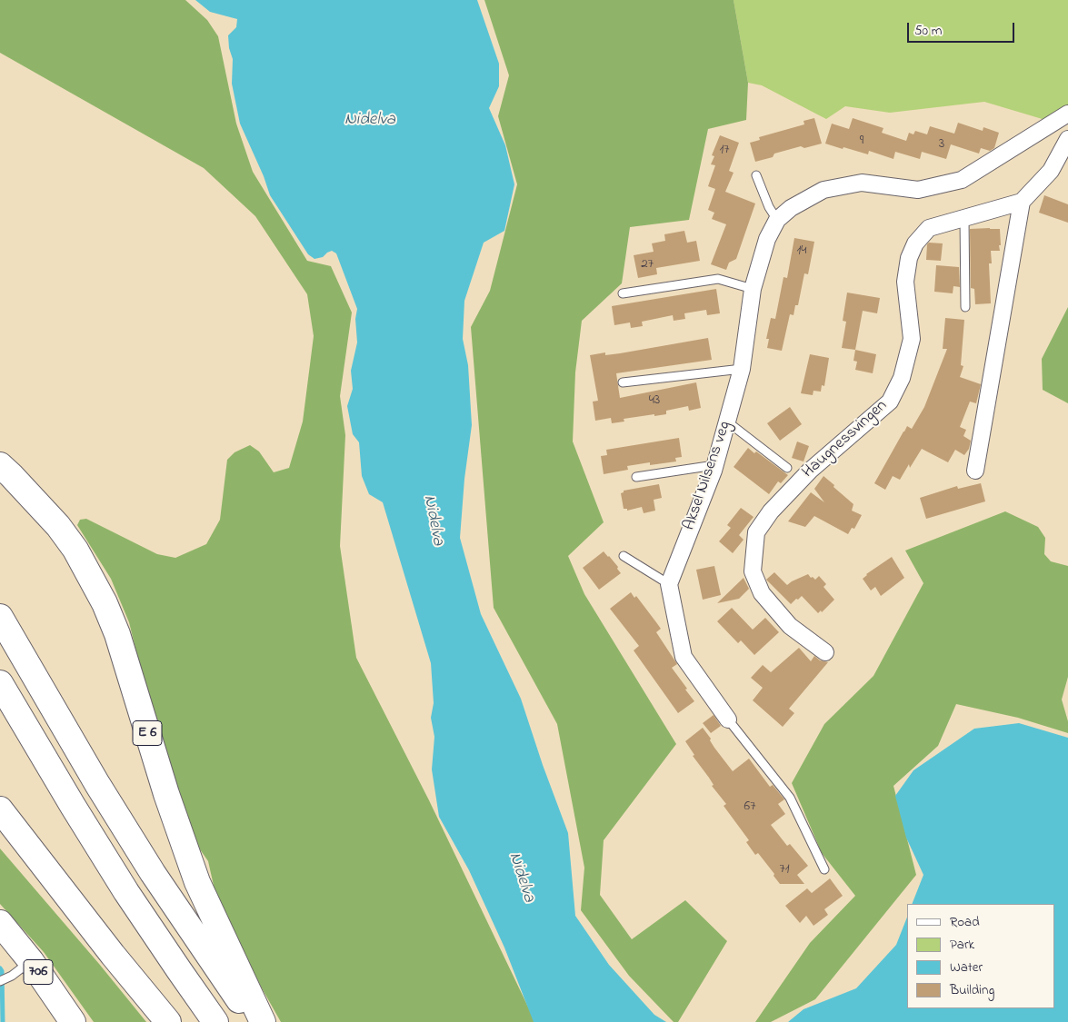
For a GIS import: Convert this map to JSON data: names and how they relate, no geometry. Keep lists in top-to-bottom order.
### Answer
{
  "streets": {
    "highway": ["E 6", "706"],
    "street": ["Haugnessvingen", "Aksel Nilsens veg"]
  },
  "water": ["Nidelva"],
  "house_numbers": [
    "9",
    "3",
    "17",
    "14",
    "27",
    "43",
    "67",
    "71"
  ],
  "legend": [
    "Road",
    "Park",
    "Water",
    "Building"
  ],
  "scale_bar": "50 m"
}
